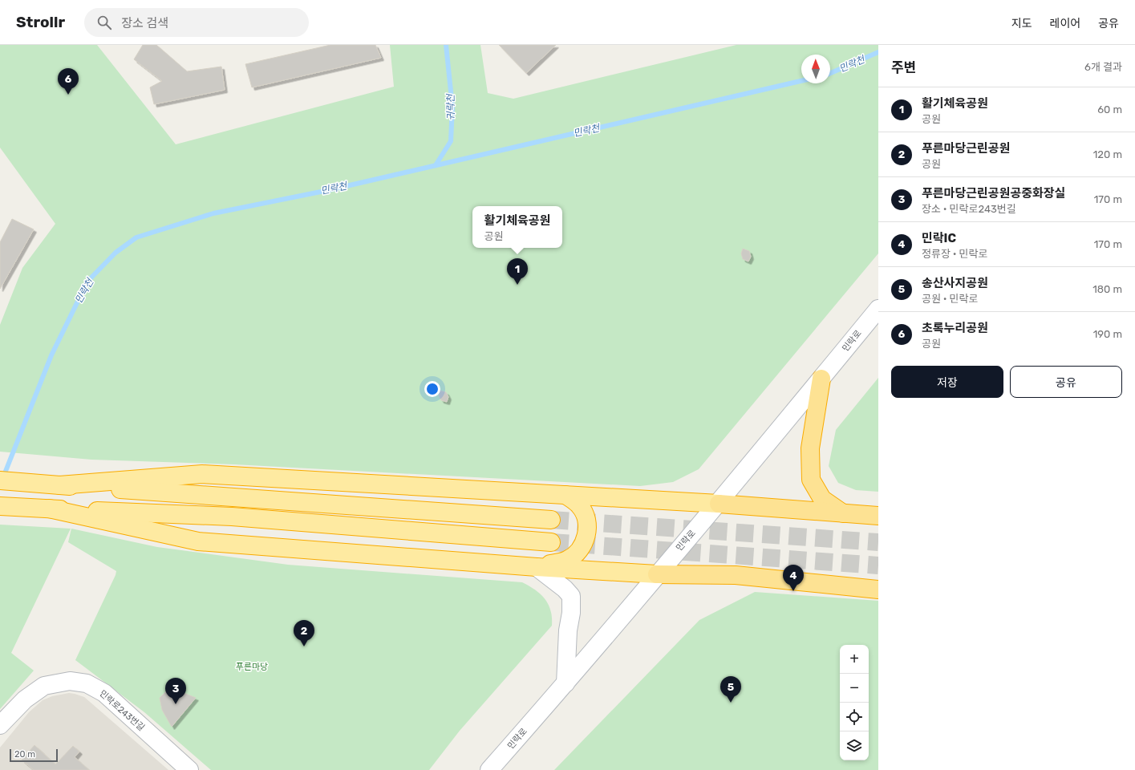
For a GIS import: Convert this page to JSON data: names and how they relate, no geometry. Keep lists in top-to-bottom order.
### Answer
{
  "streets": {
    "main road": ["민락로", "민락로243번길"]
  },
  "water": ["민락천", "귀락천"],
  "parks": ["푸른마당"],
  "scale_bar": "20 m",
  "north": "top",
  "page": {
    "header": "Strollr",
    "search": "장소 검색",
    "nav": ["지도", "레이어", "공유"],
    "heading": ["주변", "6개 결과"],
    "pins": [
      "6",
      "1",
      "4",
      "2",
      "5",
      "3"
    ],
    "list": [
      {
        "mark": "1",
        "name": "활기체육공원",
        "note": "공원",
        "value": "60 m"
      },
      {
        "mark": "2",
        "name": "푸른마당근린공원",
        "note": "공원",
        "value": "120 m"
      },
      {
        "mark": "3",
        "name": "푸른마당근린공원공중화장실",
        "note": "장소 · 민락로243번길",
        "value": "170 m"
      },
      {
        "mark": "4",
        "name": "민락IC",
        "note": "정류장 · 민락로",
        "value": "170 m"
      },
      {
        "mark": "5",
        "name": "송산사지공원",
        "note": "공원 · 민락로",
        "value": "180 m"
      },
      {
        "mark": "6",
        "name": "초록누리공원",
        "note": "공원",
        "value": "190 m"
      }
    ],
    "popup": ["활기체육공원", "공원"],
    "buttons": ["저장", "공유"],
    "map_buttons": ["+", "−"],
    "scale": "20 m"
  }
}
